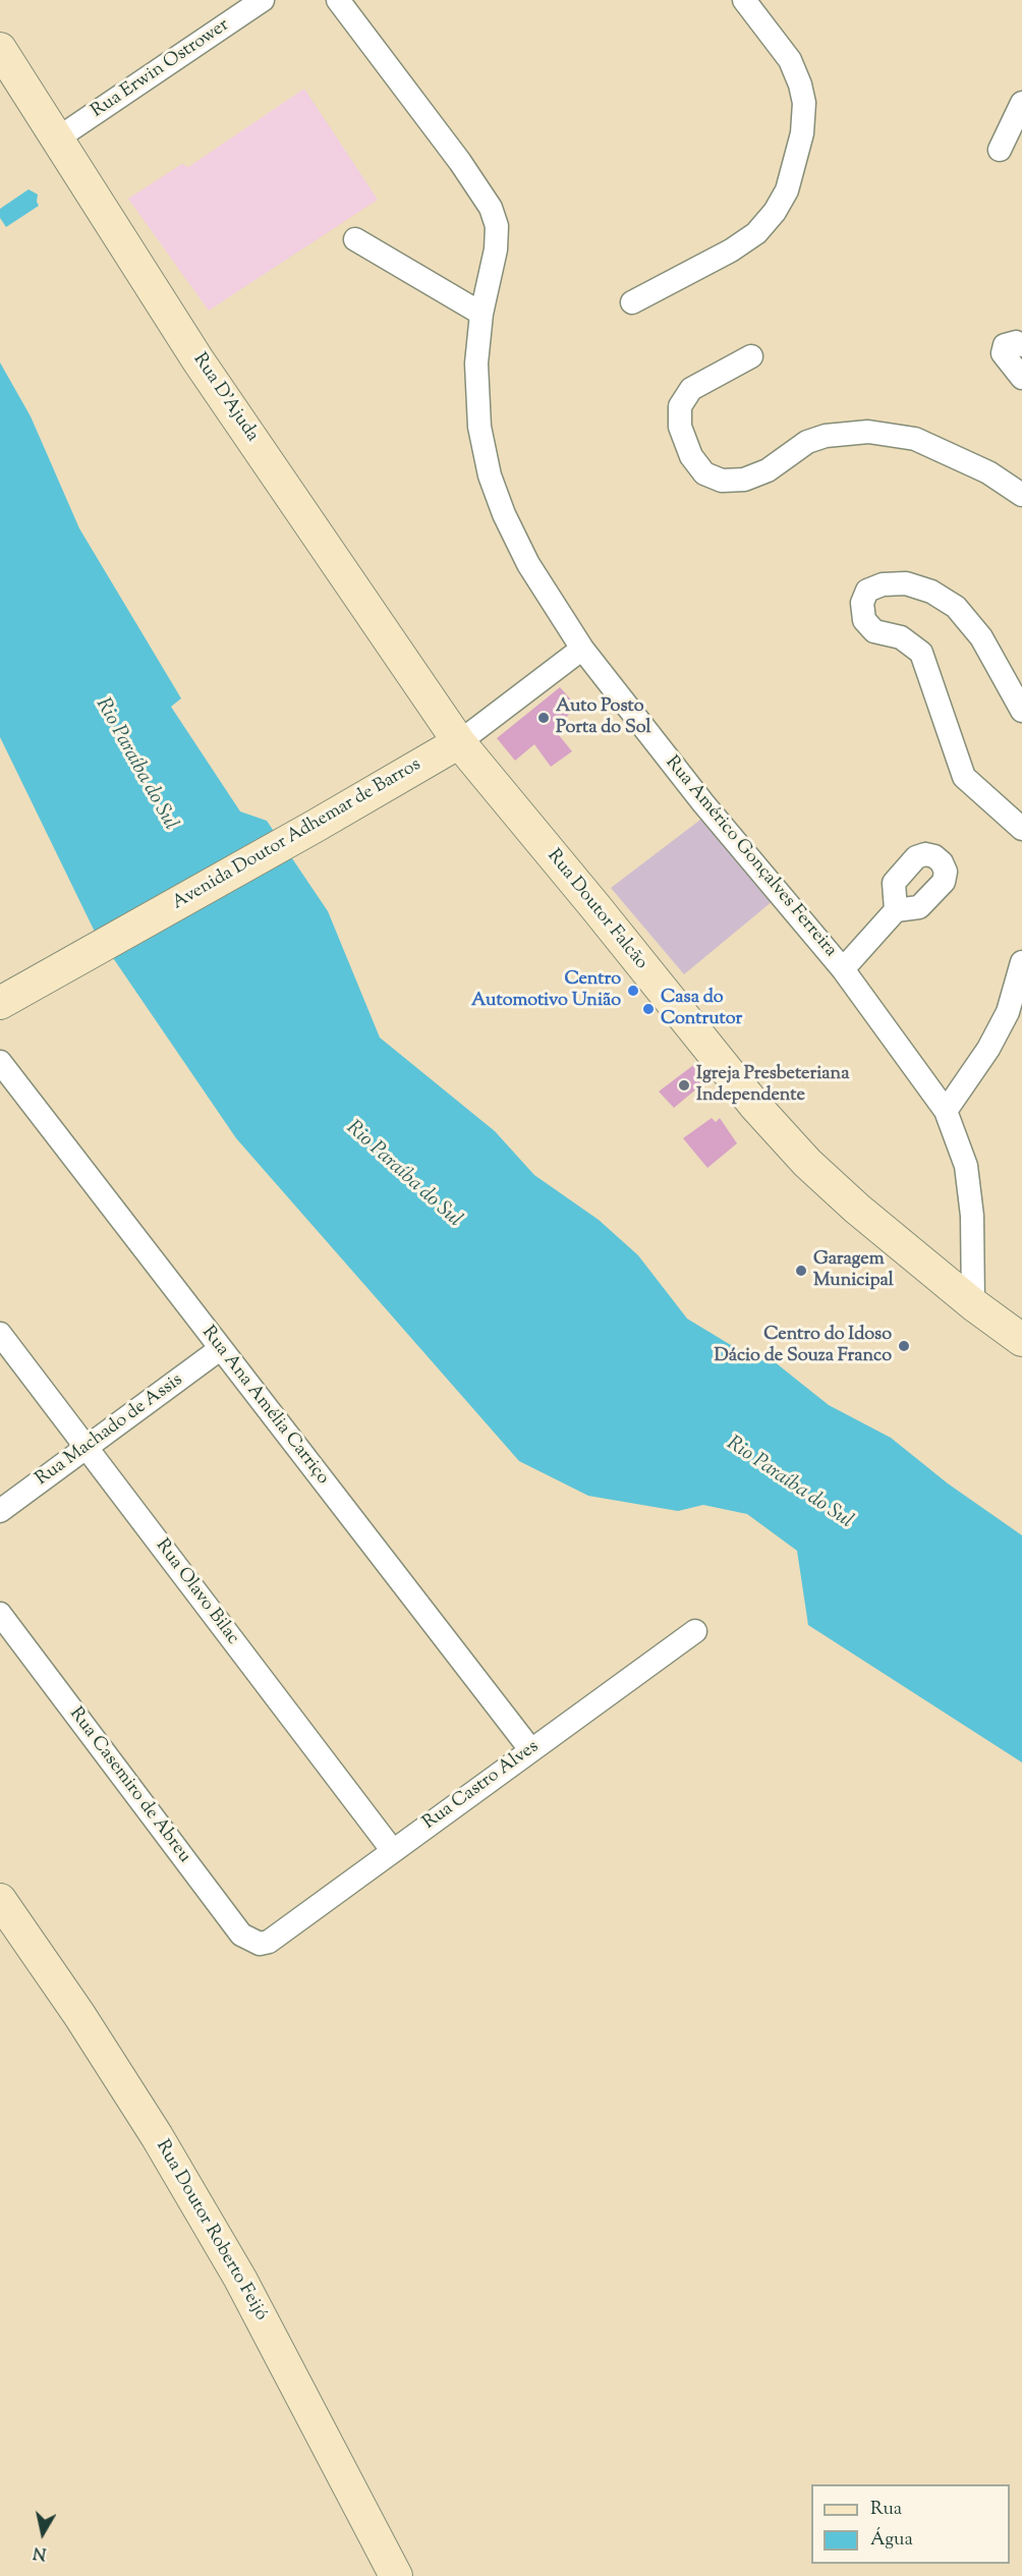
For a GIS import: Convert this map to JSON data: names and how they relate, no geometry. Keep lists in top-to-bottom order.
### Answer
{
  "streets": {
    "main road": [
      "Rua D'Ajuda",
      "Avenida Doutor Adhemar de Barros",
      "Rua Doutor Falcão",
      "Rua Doutor Roberto Feijó"
    ],
    "street": [
      "Rua Erwin Ostrower",
      "Rua Américo Gonçalves Ferreira",
      "Rua Ana Amélia Carriço",
      "Rua Machado de Assis",
      "Rua Olavo Bilac",
      "Rua Casemiro de Abreu",
      "Rua Castro Alves"
    ]
  },
  "crossings": [
    ["Rua Erwin Ostrower", "Rua D'Ajuda"],
    ["Rua D'Ajuda", "Avenida Doutor Adhemar de Barros"],
    ["Rua D'Ajuda", "Rua Doutor Falcão"],
    ["Avenida Doutor Adhemar de Barros", "Rua Américo Gonçalves Ferreira"],
    ["Avenida Doutor Adhemar de Barros", "Rua Doutor Falcão"],
    ["Rua Américo Gonçalves Ferreira", "Rua Doutor Falcão"],
    ["Rua Ana Amélia Carriço", "Rua Machado de Assis"],
    ["Rua Ana Amélia Carriço", "Rua Castro Alves"],
    ["Rua Machado de Assis", "Rua Olavo Bilac"],
    ["Rua Olavo Bilac", "Rua Castro Alves"],
    ["Rua Casemiro de Abreu", "Rua Castro Alves"]
  ],
  "water": ["Rio Paraíba do Sul"],
  "places": [
    "Auto Posto Porta do Sol",
    "Centro Automotivo União",
    "Casa do Contrutor",
    "Igreja Presbeteriana Independente",
    "Garagem Municipal",
    "Centro do Idoso Dácio de Souza Franco"
  ],
  "legend": ["Rua", "Água"],
  "north": "bottom"
}
